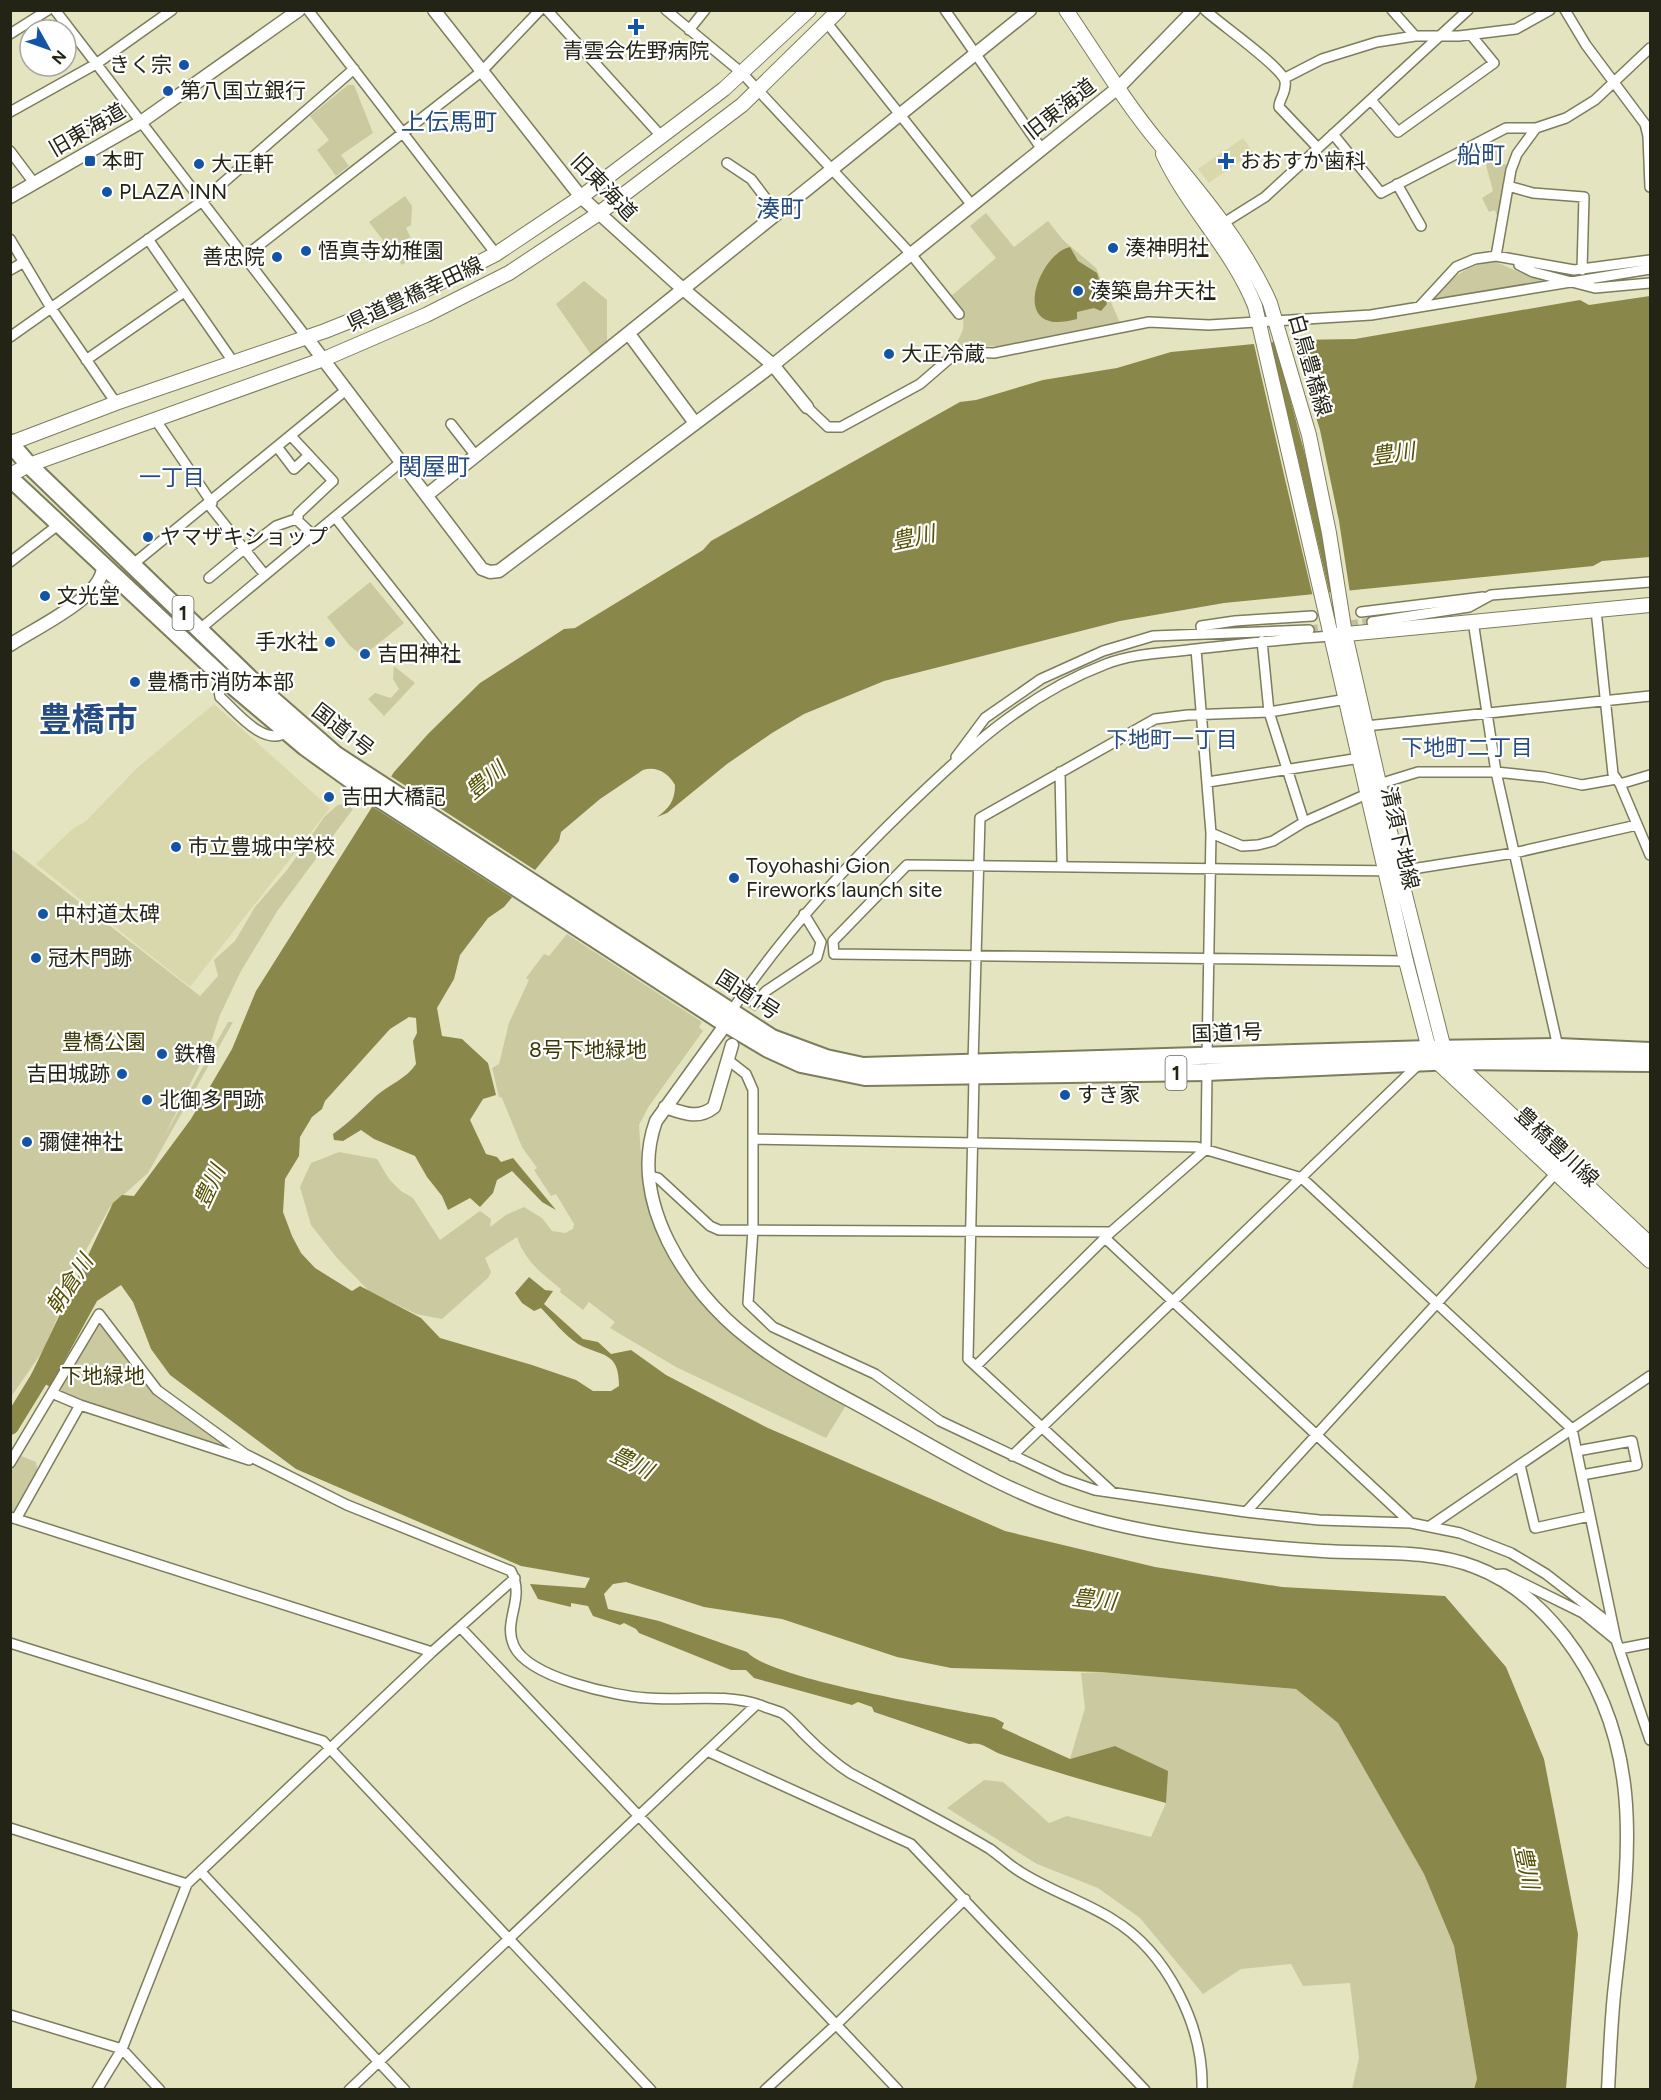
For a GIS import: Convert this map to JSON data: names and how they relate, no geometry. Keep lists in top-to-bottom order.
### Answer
{
  "streets": {
    "highway": ["1", "国道1号"],
    "main road": [
      "県道豊橋幸田線",
      "白鳥豊橋線",
      "清須下地線",
      "豊橋豊川線"
    ],
    "street": ["旧東海道"]
  },
  "crossings": [
    ["旧東海道", "県道豊橋幸田線"],
    ["旧東海道", "白鳥豊橋線"],
    ["県道豊橋幸田線", "国道1号"],
    ["白鳥豊橋線", "清須下地線"],
    ["国道1号", "清須下地線"],
    ["国道1号", "豊橋豊川線"],
    ["清須下地線", "豊橋豊川線"]
  ],
  "districts": [
    "上伝馬町",
    "船町",
    "湊町",
    "関屋町",
    "一丁目",
    "豊橋市",
    "下地町一丁目",
    "下地町二丁目"
  ],
  "water": ["豊川", "朝倉川"],
  "parks": ["豊橋公園", "8号下地緑地", "下地緑地"],
  "places": {
    "health": ["青雲会佐野病院", "おおすか歯科"],
    "other": [
      "きく宗",
      "第八国立銀行",
      "大正軒",
      "PLAZA INN",
      "湊神明社",
      "悟真寺幼稚園",
      "善忠院",
      "湊築島弁天社",
      "大正冷蔵",
      "ヤマザキショップ",
      "文光堂",
      "手水社",
      "吉田神社",
      "豊橋市消防本部",
      "吉田大橋記",
      "市立豊城中学校",
      "Toyohashi Gion Fireworks launch site",
      "中村道太碑",
      "冠木門跡",
      "鉄櫓",
      "吉田城跡",
      "すき家",
      "北御多門跡",
      "彌健神社"
    ],
    "transit": ["本町"]
  },
  "north": "bottom right"
}
